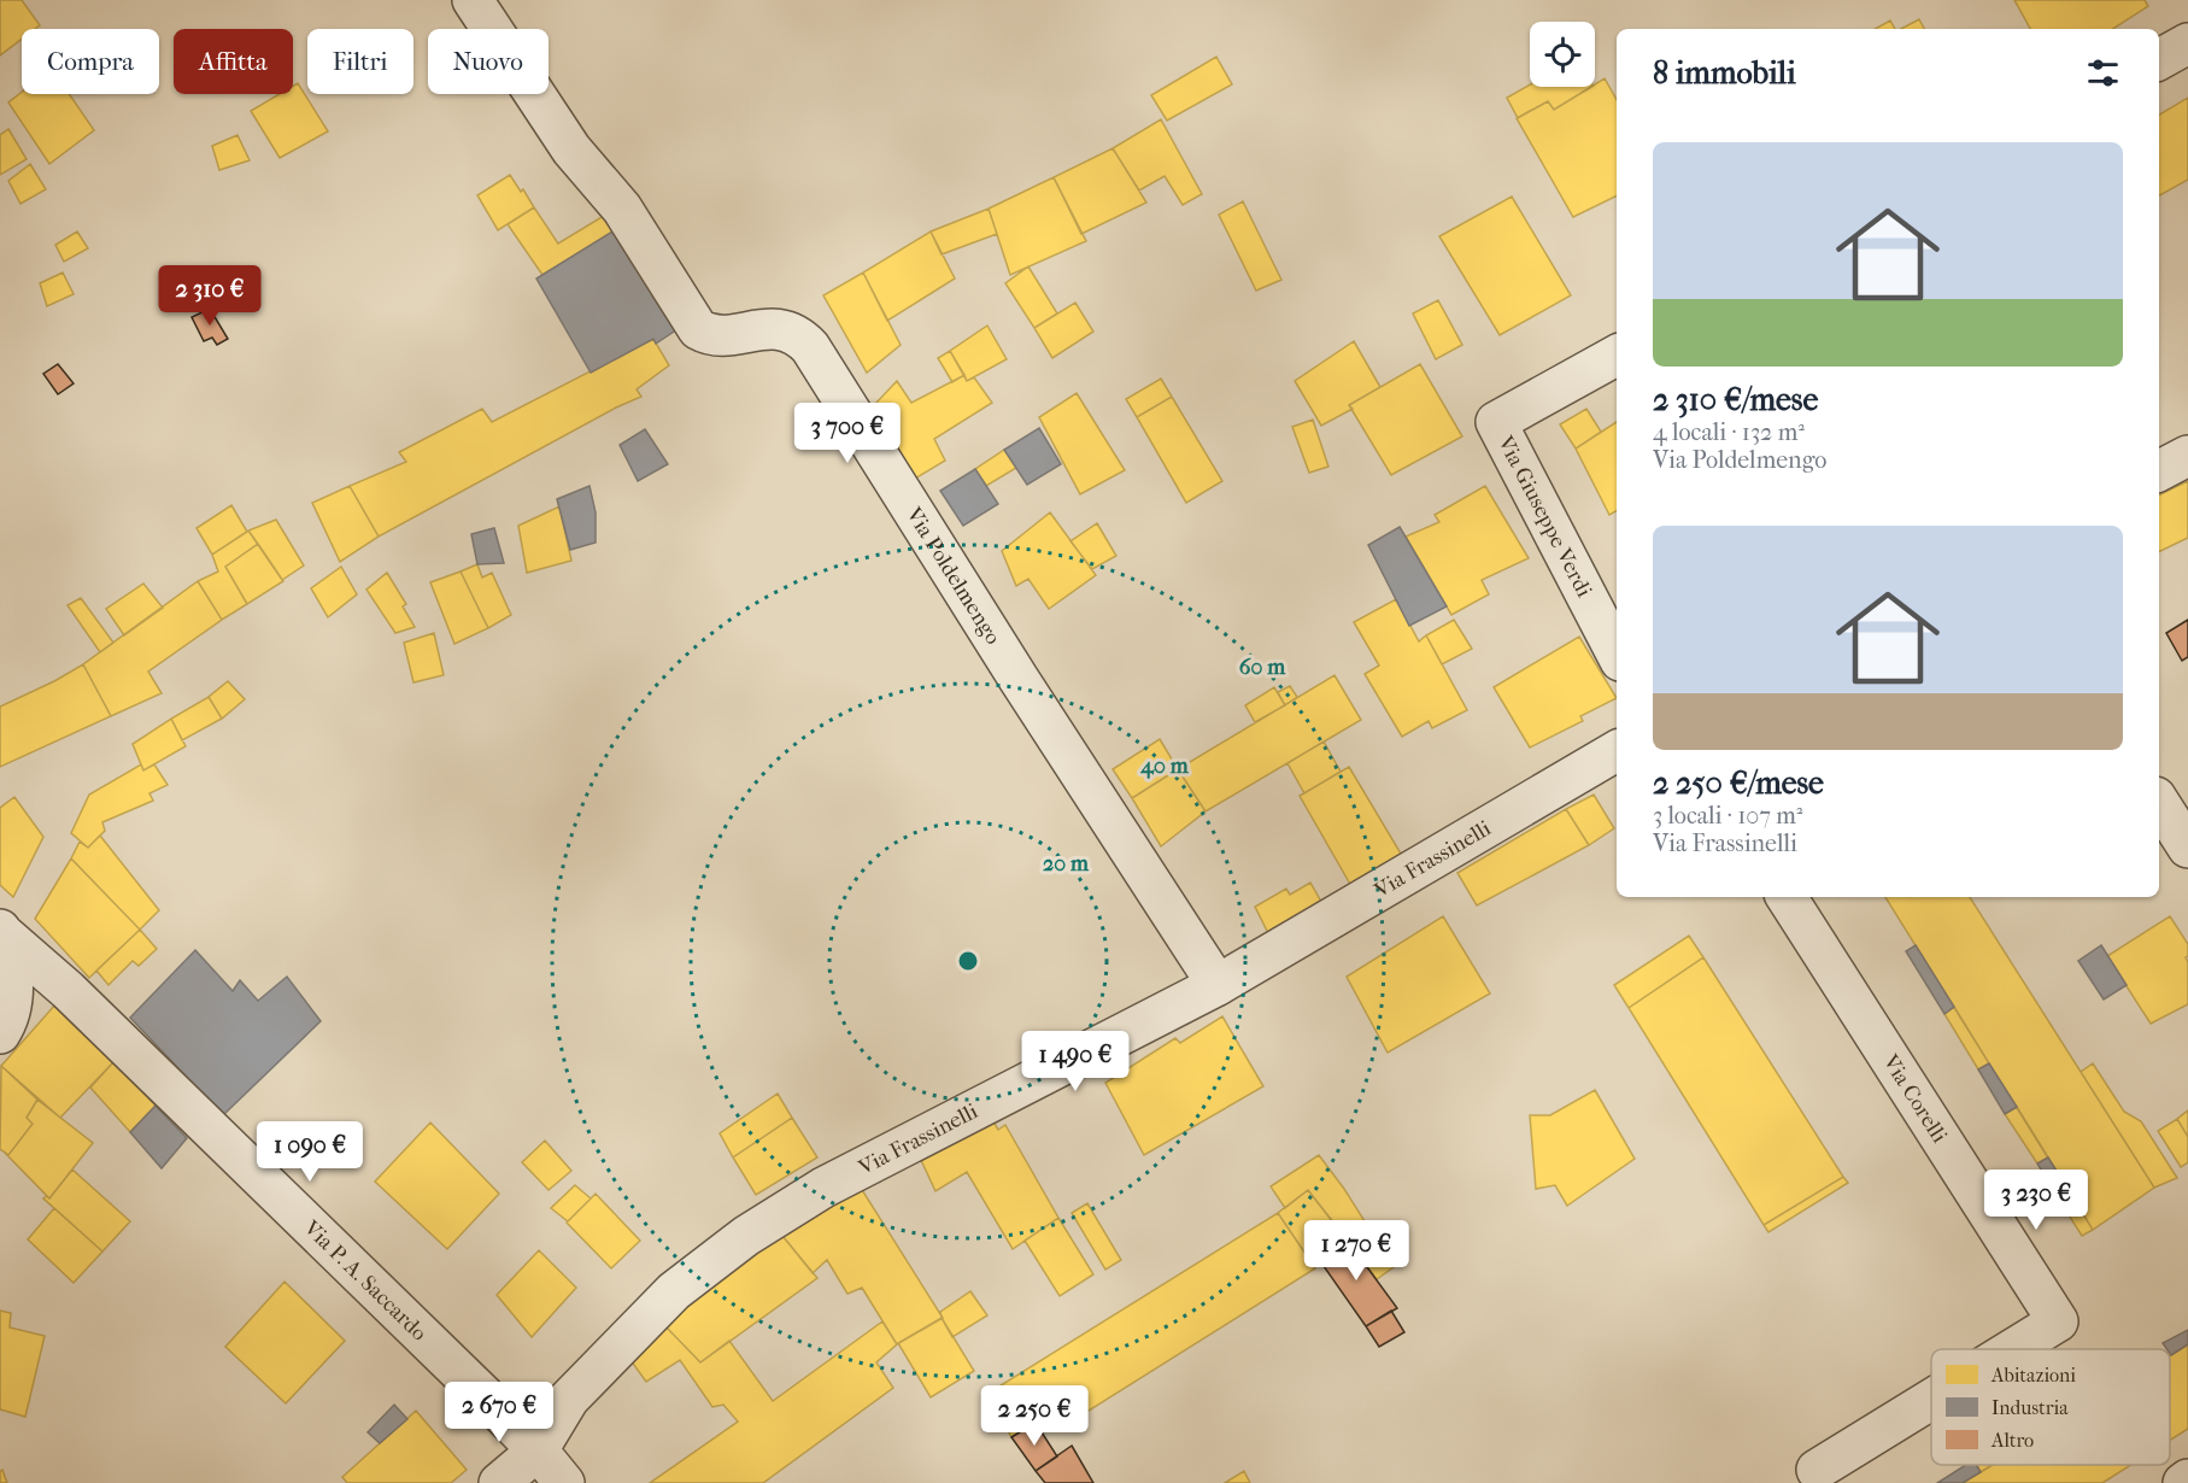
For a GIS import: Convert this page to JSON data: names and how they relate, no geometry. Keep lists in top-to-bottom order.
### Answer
{
  "streets": {
    "street": [
      "Via Giuseppe Verdi",
      "Via Poldelmengo",
      "Via Frassinelli",
      "Via Corelli",
      "Via P. A. Saccardo"
    ]
  },
  "crossings": [
    ["Via Poldelmengo", "Via Frassinelli"],
    ["Via Frassinelli", "Via P. A. Saccardo"]
  ],
  "legend": ["Abitazioni", "Industria", "Altro"],
  "page": {
    "chip": [
      "Compra",
      "Affitta",
      "Filtri",
      "Nuovo"
    ],
    "heading": "8 immobili",
    "list": [
      {
        "name": "2 310 €/mese",
        "note": "4 locali · 132 m² · Via Poldelmengo"
      },
      {
        "name": "2 250 €/mese",
        "note": "3 locali · 107 m² · Via Frassinelli"
      }
    ],
    "price": [
      "2 310 €",
      "3 700 €",
      "1 490 €",
      "1 090 €",
      "3 230 €",
      "1 270 €",
      "2 670 €",
      "2 250 €"
    ]
  },
  "rings": ["60 m", "40 m", "20 m"]
}
